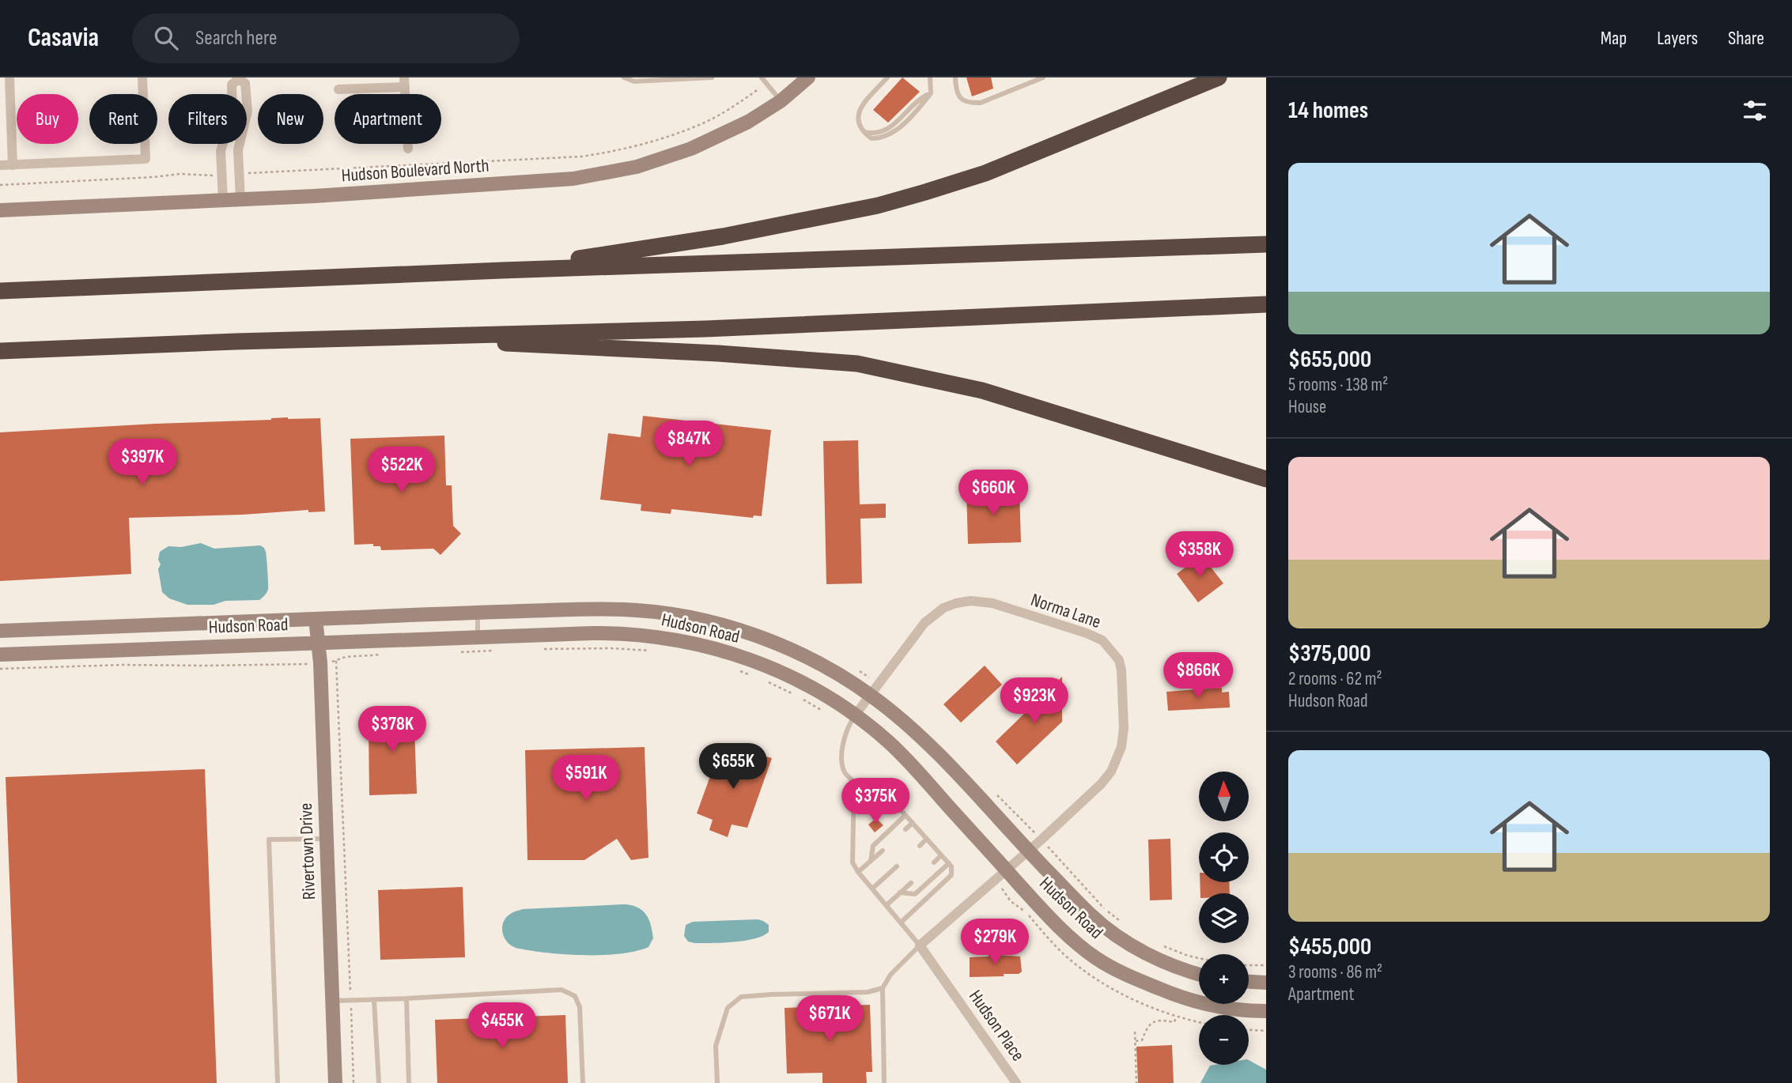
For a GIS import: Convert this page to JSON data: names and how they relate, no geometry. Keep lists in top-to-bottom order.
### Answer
{
  "streets": {
    "street": [
      "Hudson Boulevard North",
      "Norma Lane",
      "Hudson Road",
      "Rivertown Drive",
      "Hudson Place"
    ]
  },
  "crossings": [
    ["Norma Lane", "Hudson Road"],
    ["Hudson Road", "Rivertown Drive"]
  ],
  "north": "top",
  "page": {
    "header": "Casavia",
    "search": "Search here",
    "nav": ["Map", "Layers", "Share"],
    "heading": "14 homes",
    "chip": [
      "Buy",
      "Rent",
      "Filters",
      "New",
      "Apartment"
    ],
    "list": [
      {
        "name": "$655,000",
        "note": "5 rooms · 138 m² · House"
      },
      {
        "name": "$375,000",
        "note": "2 rooms · 62 m² · Hudson Road"
      },
      {
        "name": "$455,000",
        "note": "3 rooms · 86 m² · Apartment"
      }
    ],
    "price": [
      "$847K",
      "$397K",
      "$522K",
      "$660K",
      "$358K",
      "$866K",
      "$923K",
      "$378K",
      "$655K",
      "$591K",
      "$375K",
      "$279K",
      "$671K",
      "$455K"
    ],
    "map_buttons": ["+", "−"]
  }
}
